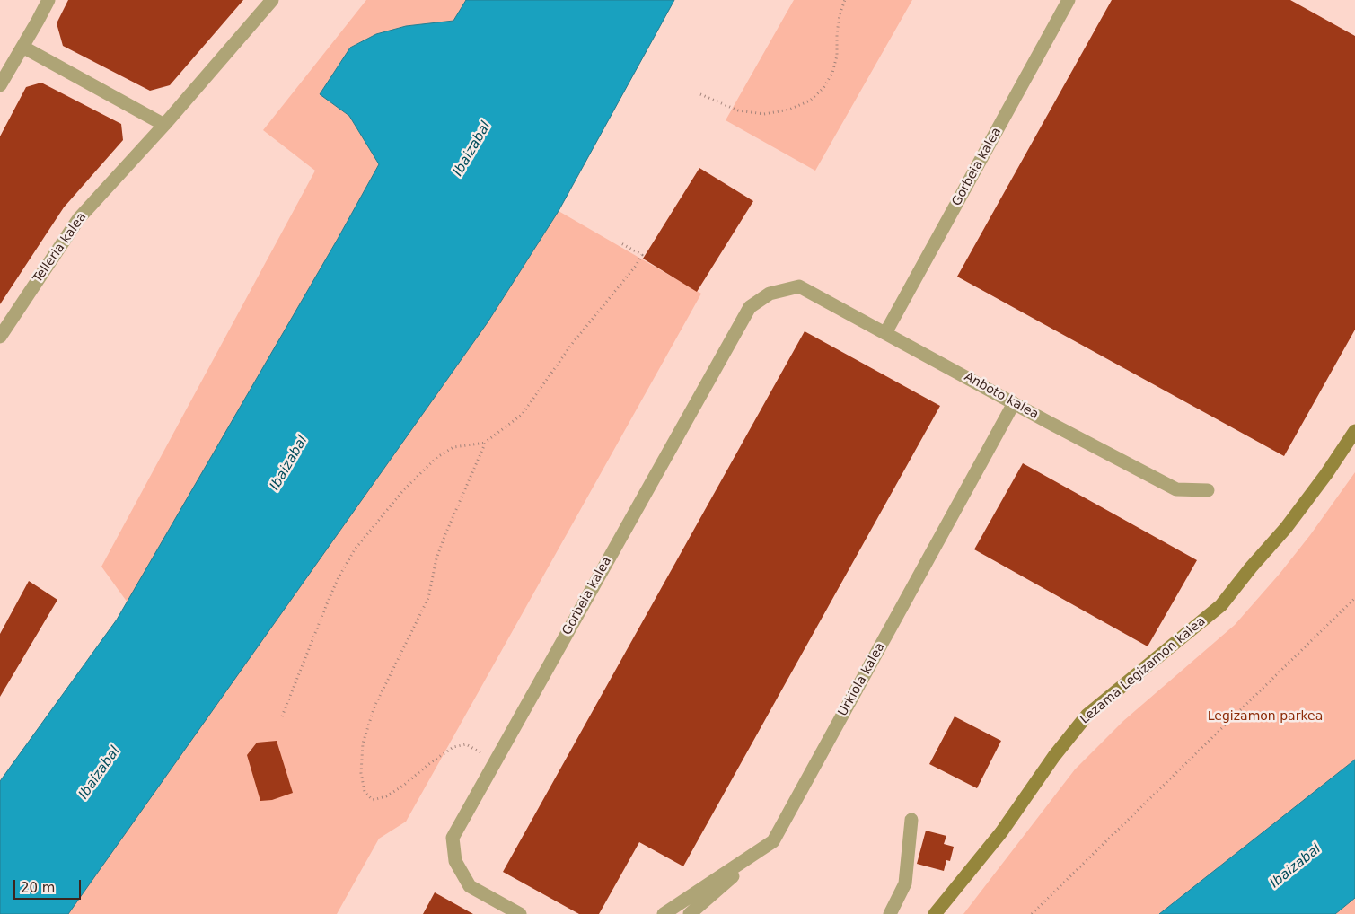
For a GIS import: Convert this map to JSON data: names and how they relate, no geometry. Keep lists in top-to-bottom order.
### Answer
{
  "streets": {
    "street": [
      "Gorbeia kalea",
      "Telleria kalea",
      "Anboto kalea",
      "Lezama Legizamon kalea",
      "Urkiola kalea"
    ]
  },
  "crossings": [
    ["Gorbeia kalea", "Anboto kalea"],
    ["Anboto kalea", "Urkiola kalea"]
  ],
  "water": ["Ibaizabal"],
  "parks": ["Legizamon parkea"],
  "scale_bar": "20 m"
}
